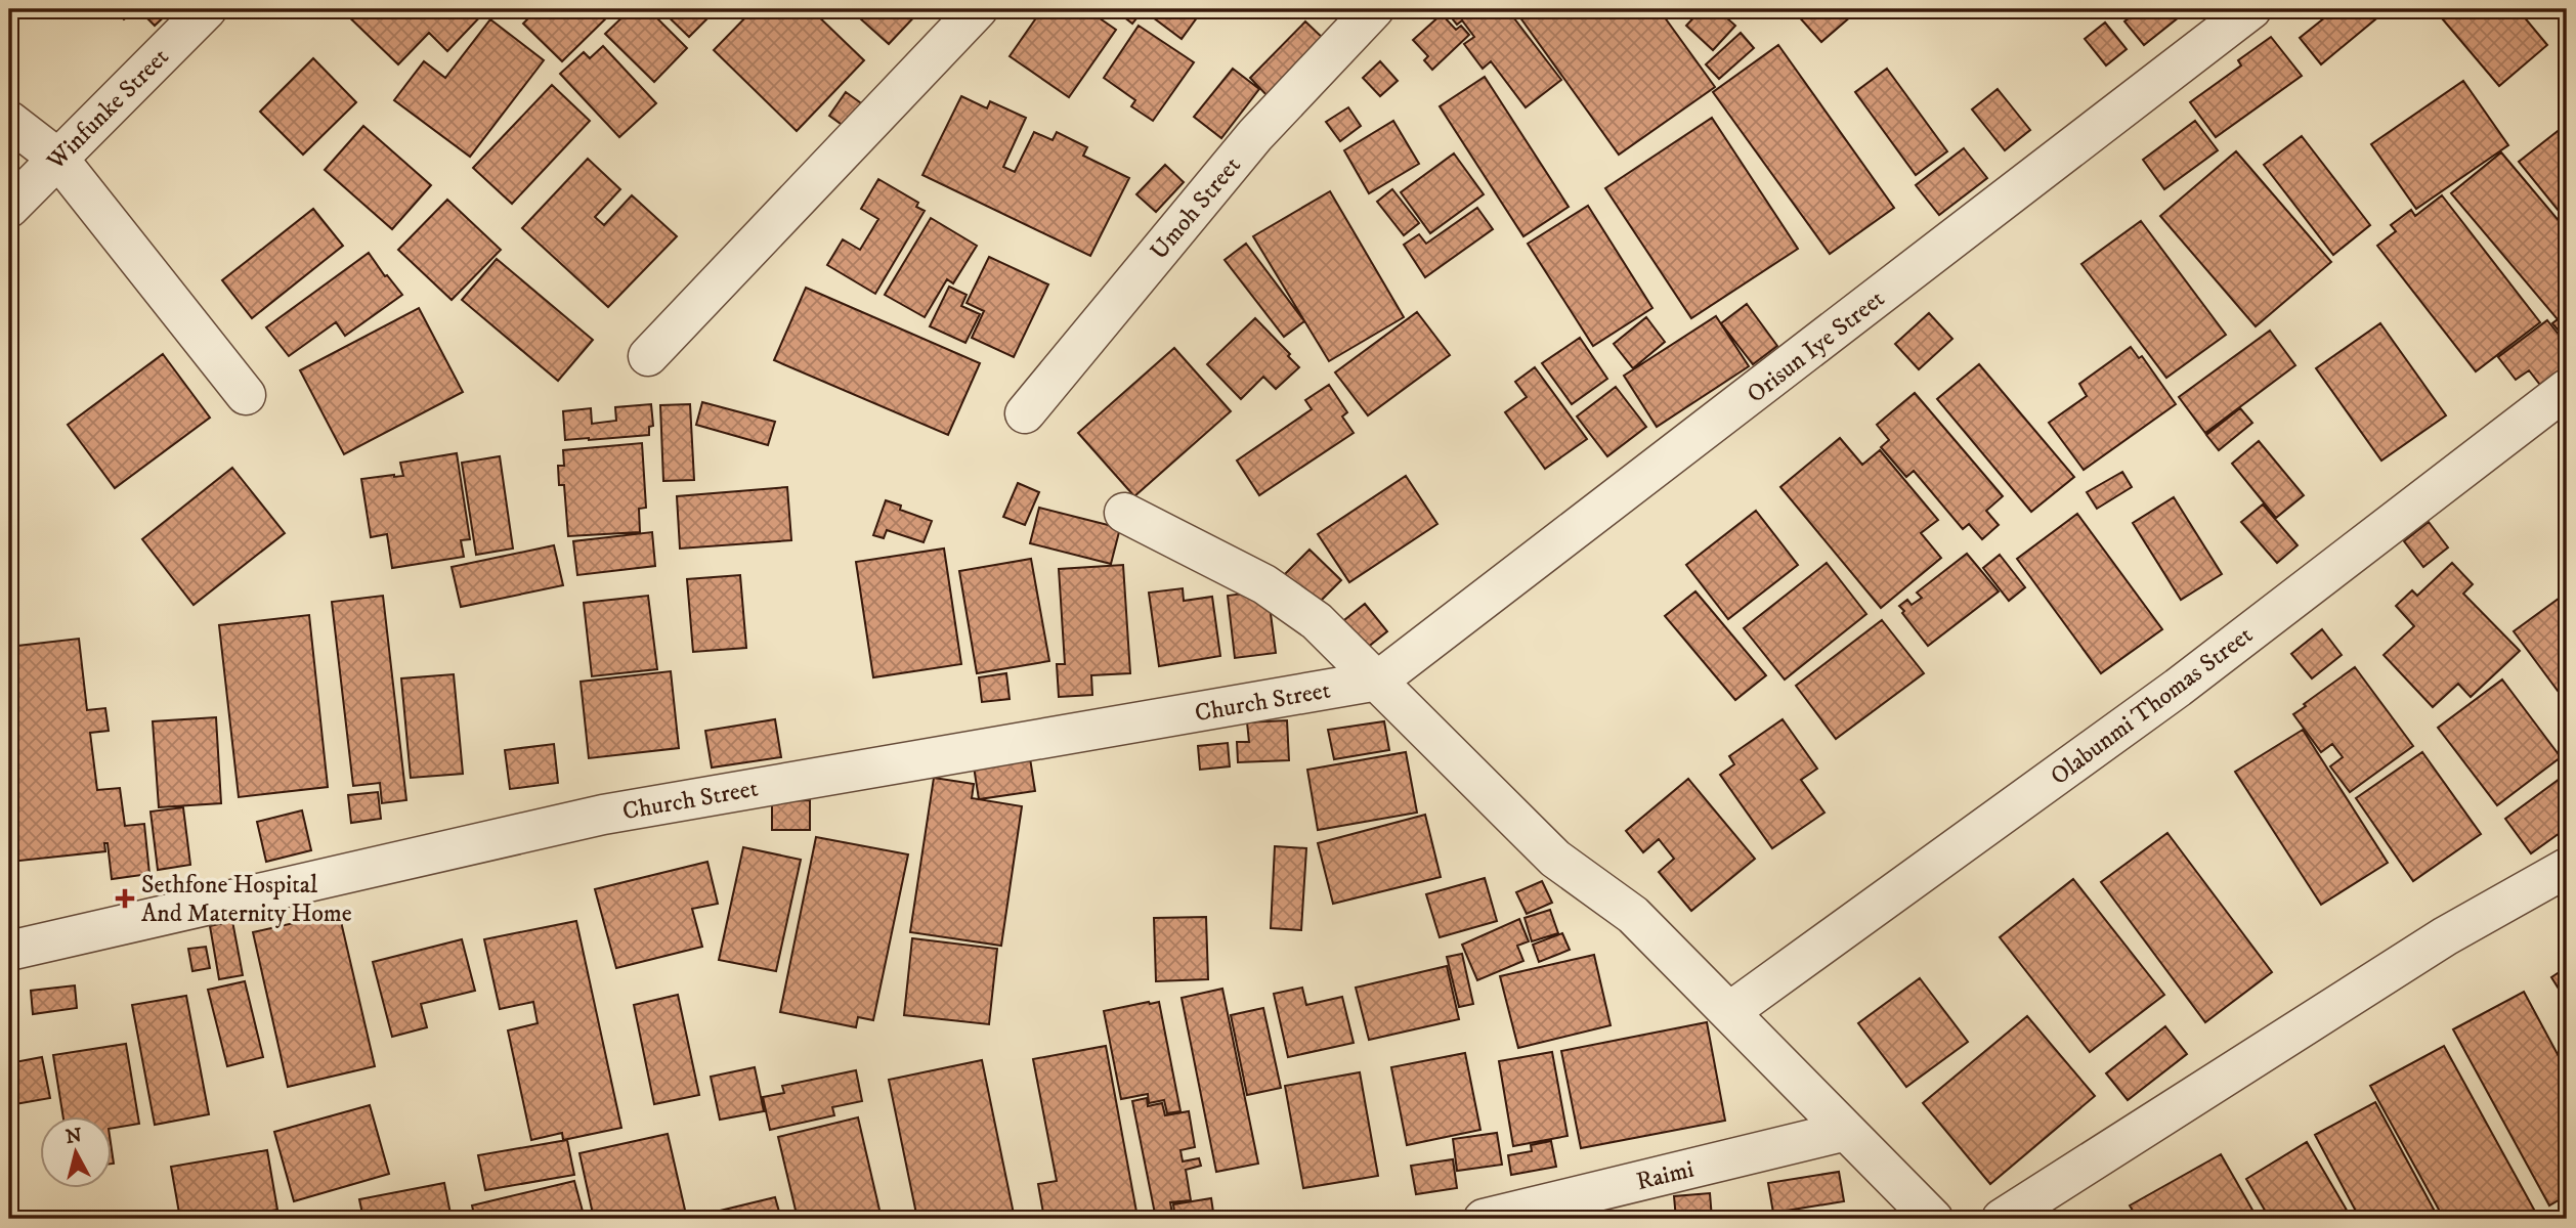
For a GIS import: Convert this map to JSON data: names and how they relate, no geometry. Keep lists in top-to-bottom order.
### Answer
{
  "streets": {
    "street": [
      "Winfunke Street",
      "Umoh Street",
      "Orisun Iye Street",
      "Church Street",
      "Olabunmi Thomas Street",
      "Raimi"
    ]
  },
  "crossings": [
    ["Orisun Iye Street", "Church Street"]
  ],
  "places": {
    "health": ["Sethfone Hospital And Maternity Home"]
  },
  "north": "top"
}
